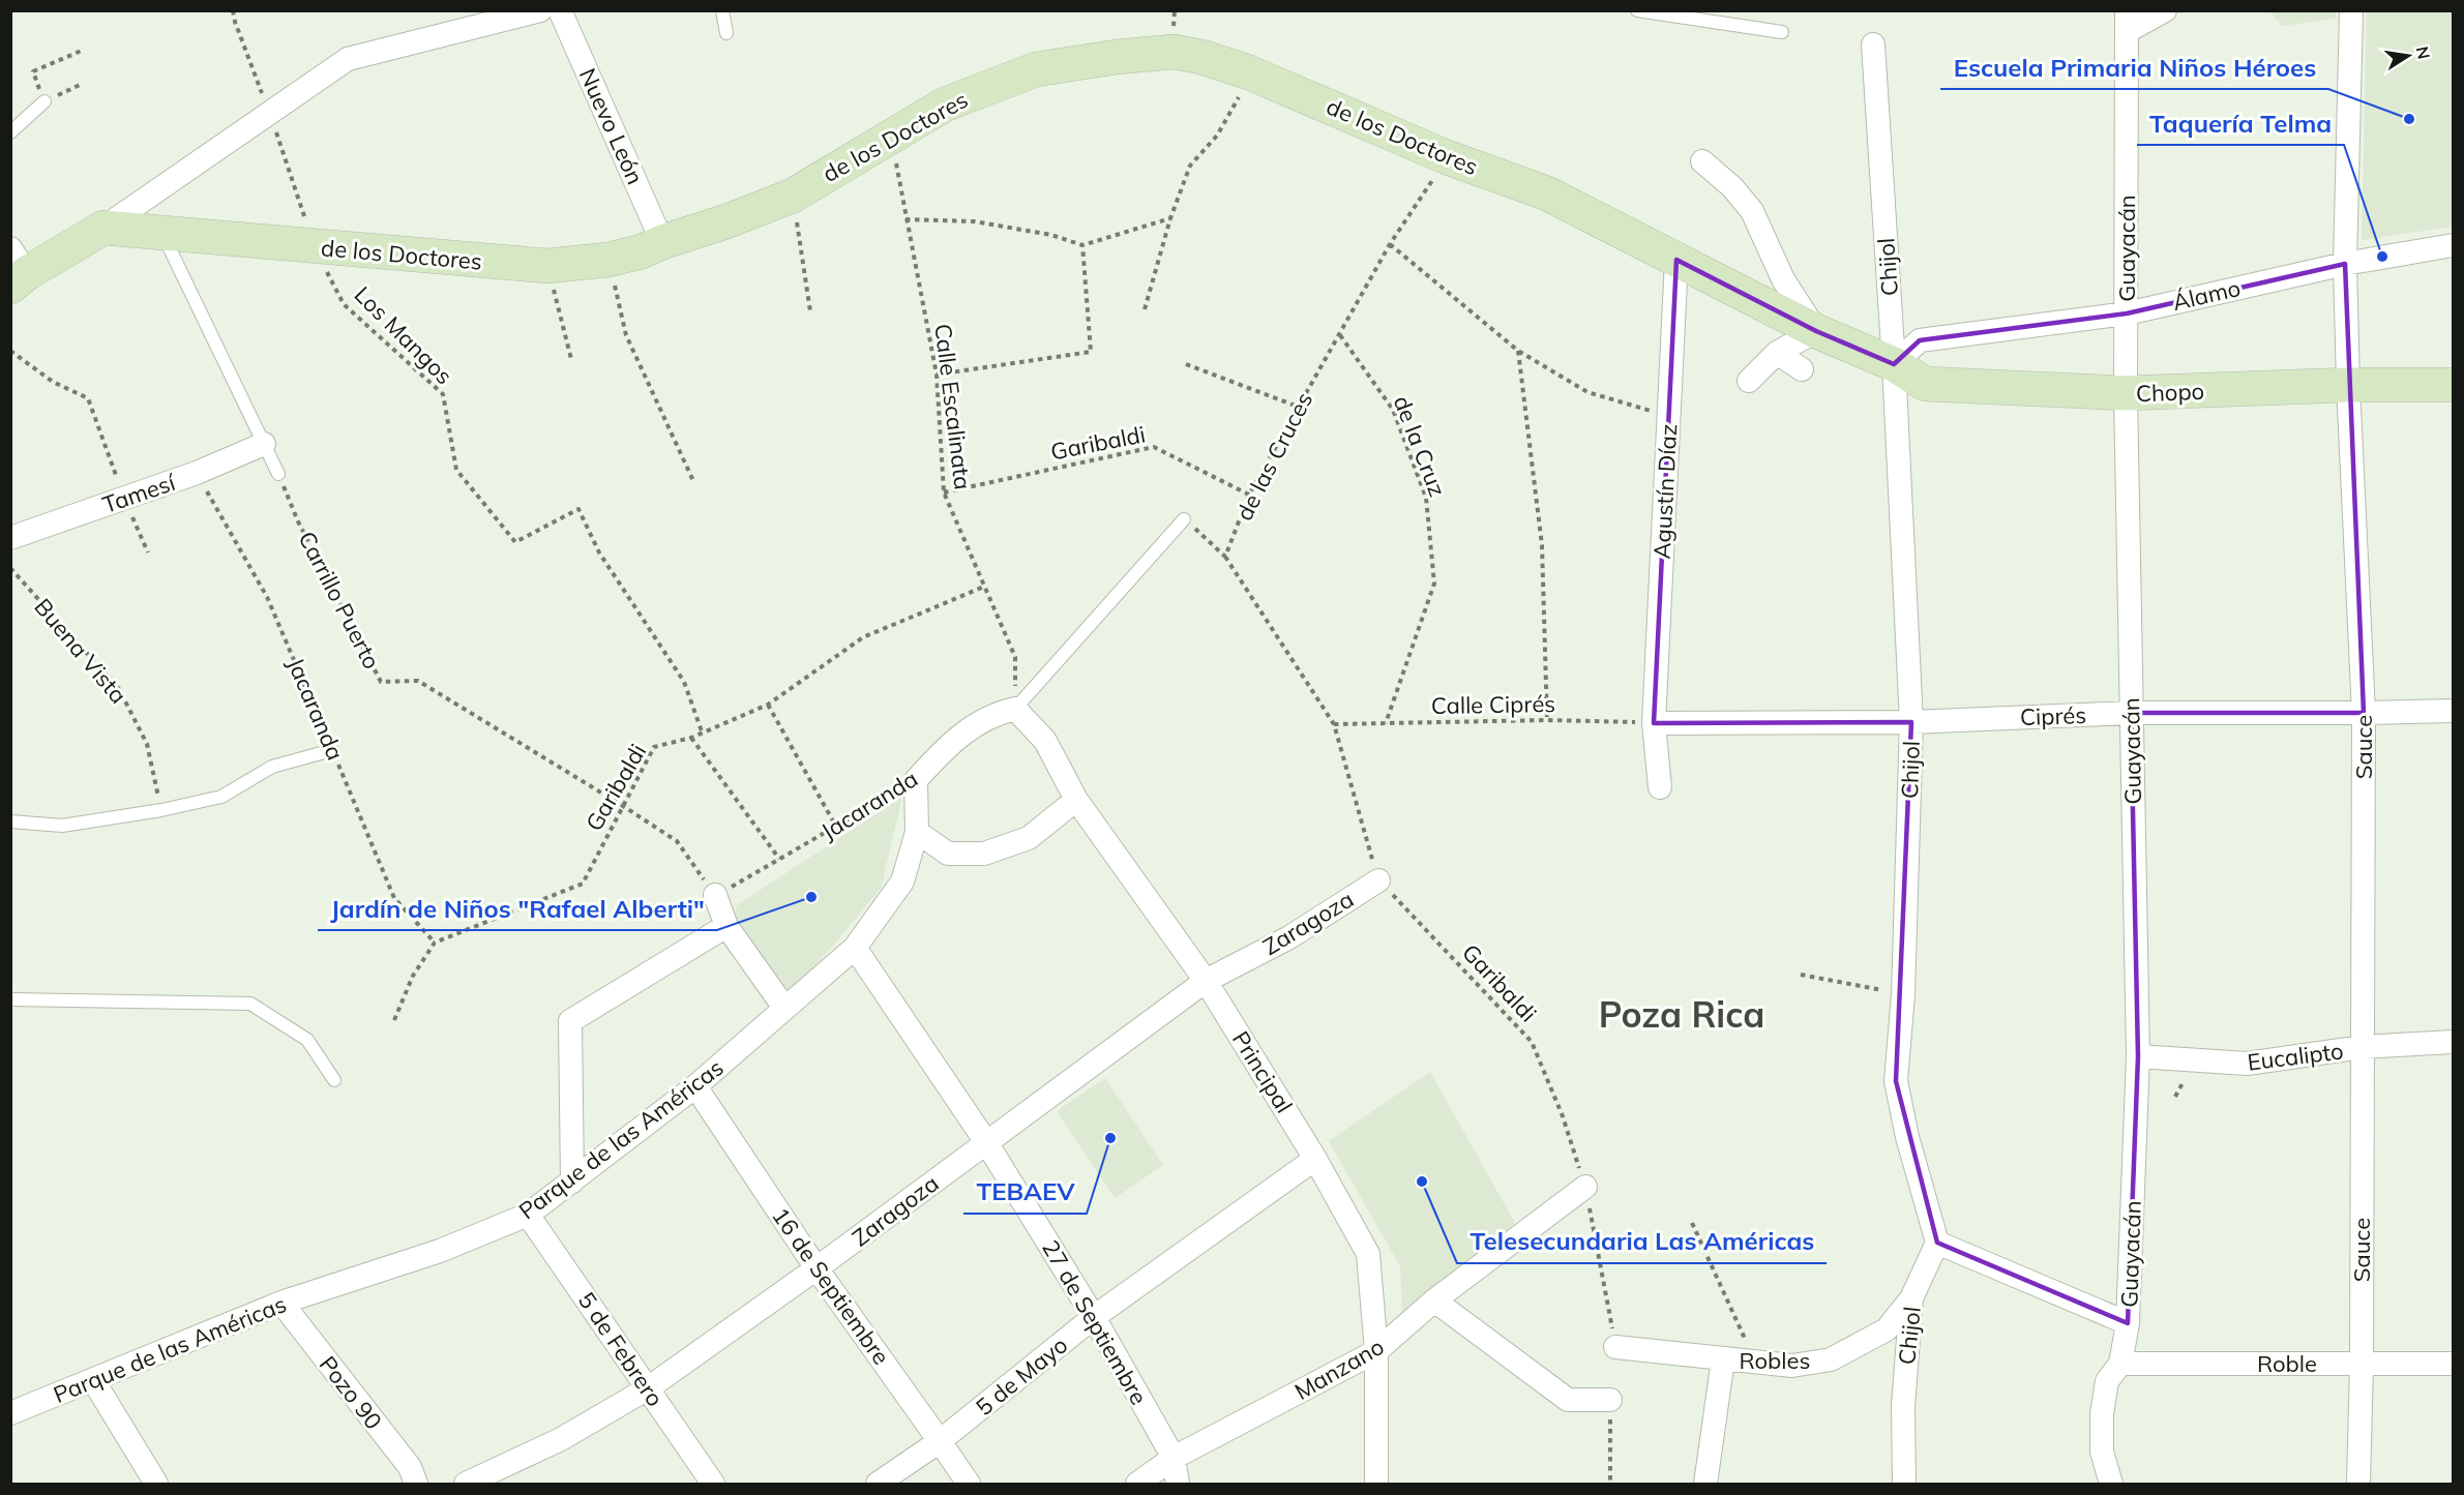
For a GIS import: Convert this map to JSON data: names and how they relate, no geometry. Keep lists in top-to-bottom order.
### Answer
{
  "streets": {
    "street": [
      "Nuevo León",
      "de los Doctores",
      "Guayacán",
      "Chijol",
      "Álamo",
      "Chopo",
      "Agustín Díaz",
      "Tamesí",
      "Jacaranda",
      "Ciprés",
      "Sauce",
      "Zaragoza",
      "Eucalipto",
      "Principal",
      "Parque de las Américas",
      "16 de Septiembre",
      "27 de Septiembre",
      "5 de Febrero",
      "Robles",
      "Roble",
      "Manzano",
      "5 de Mayo",
      "Pozo 90"
    ],
    "path": [
      "Los Mangos",
      "Calle Escalinata",
      "Garibaldi",
      "de la Cruz",
      "de las Cruces",
      "Carrillo Puerto",
      "Buena Vista",
      "Calle Ciprés"
    ]
  },
  "crossings": [
    ["Nuevo León", "de los Doctores"],
    ["de los Doctores", "Chijol"],
    ["de los Doctores", "Álamo"],
    ["de los Doctores", "Los Mangos"],
    ["de los Doctores", "Chopo"],
    ["de los Doctores", "Calle Escalinata"],
    ["de los Doctores", "de las Cruces"],
    ["de los Doctores", "Agustín Díaz"],
    ["Guayacán", "Álamo"],
    ["Guayacán", "Chopo"],
    ["Guayacán", "Ciprés"],
    ["Guayacán", "Eucalipto"],
    ["Guayacán", "Roble"],
    ["Chijol", "Álamo"],
    ["Chijol", "Chopo"],
    ["Chijol", "Ciprés"],
    ["Chijol", "Robles"],
    ["Álamo", "Chopo"],
    ["Álamo", "Sauce"],
    ["Los Mangos", "Garibaldi"],
    ["Chopo", "Sauce"],
    ["Calle Escalinata", "Garibaldi"],
    ["Calle Escalinata", "Jacaranda"],
    ["Calle Escalinata", "Principal"],
    ["Calle Escalinata", "Parque de las Américas"],
    ["Garibaldi", "de las Cruces"],
    ["Garibaldi", "Carrillo Puerto"],
    ["Garibaldi", "Calle Ciprés"],
    ["Garibaldi", "Jacaranda"],
    ["Garibaldi", "Zaragoza"],
    ["Garibaldi", "Robles"],
    ["Garibaldi", "Manzano"],
    ["de la Cruz", "de las Cruces"],
    ["de la Cruz", "Calle Ciprés"],
    ["Agustín Díaz", "Calle Ciprés"],
    ["Agustín Díaz", "Ciprés"],
    ["Tamesí", "Jacaranda"],
    ["Carrillo Puerto", "Jacaranda"],
    ["Calle Ciprés", "Ciprés"],
    ["Jacaranda", "Principal"],
    ["Jacaranda", "Parque de las Américas"],
    ["Ciprés", "Sauce"],
    ["Sauce", "Eucalipto"],
    ["Sauce", "Roble"],
    ["Zaragoza", "Principal"],
    ["Zaragoza", "16 de Septiembre"],
    ["Zaragoza", "27 de Septiembre"],
    ["Zaragoza", "5 de Febrero"],
    ["Principal", "Parque de las Américas"],
    ["Principal", "Manzano"],
    ["Principal", "5 de Mayo"],
    ["Parque de las Américas", "16 de Septiembre"],
    ["Parque de las Américas", "27 de Septiembre"],
    ["Parque de las Américas", "5 de Febrero"],
    ["Parque de las Américas", "Pozo 90"],
    ["16 de Septiembre", "5 de Mayo"],
    ["27 de Septiembre", "Manzano"],
    ["27 de Septiembre", "5 de Mayo"]
  ],
  "districts": ["Poza Rica"],
  "places": [
    "Escuela Primaria Niños Héroes",
    "Taquería Telma",
    "Jardín de Niños \"Rafael Alberti\"",
    "TEBAEV",
    "Telesecundaria Las Américas"
  ],
  "north": "right"
}
